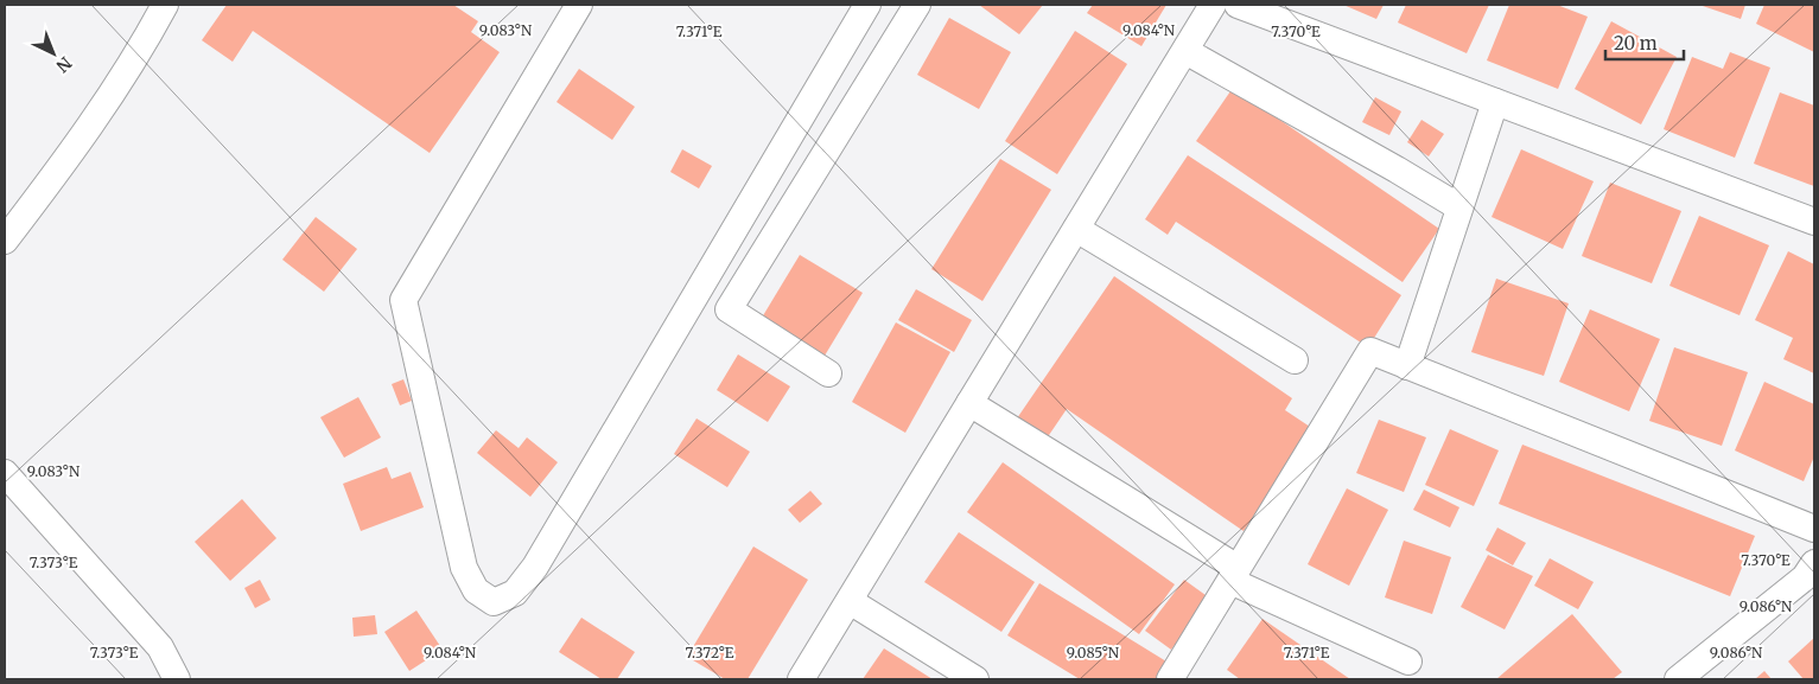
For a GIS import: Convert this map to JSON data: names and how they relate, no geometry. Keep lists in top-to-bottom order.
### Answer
{
  "scale_bar": "20 m",
  "north": "bottom right",
  "coordinates": [
    "9.083°N",
    "9.084°N",
    "7.371°E",
    "7.370°E",
    "7.373°E",
    "9.086°N",
    "7.372°E",
    "9.085°N"
  ]
}
